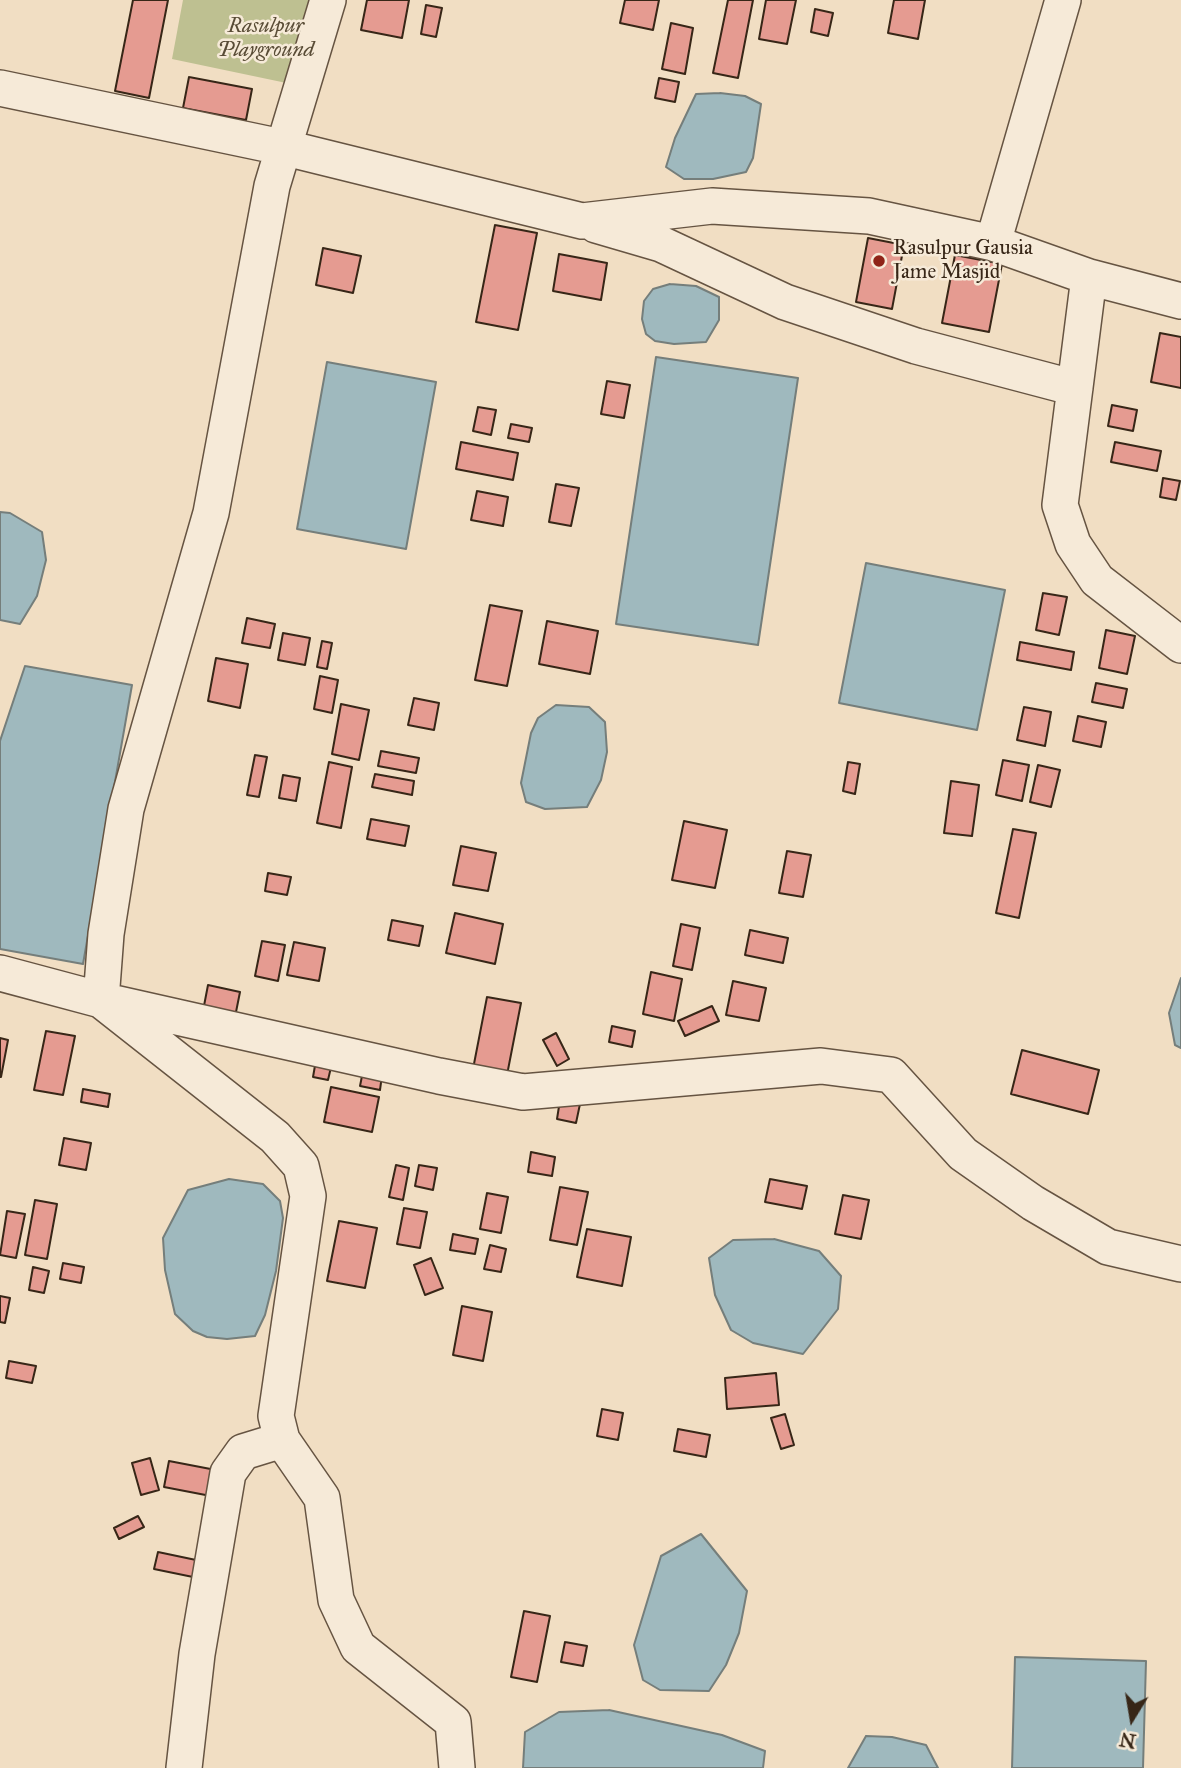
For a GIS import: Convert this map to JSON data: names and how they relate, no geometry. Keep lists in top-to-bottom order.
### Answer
{
  "parks": ["Rasulpur Playground"],
  "places": ["Rasulpur Gausia Jame Masjid"],
  "north": "bottom"
}
